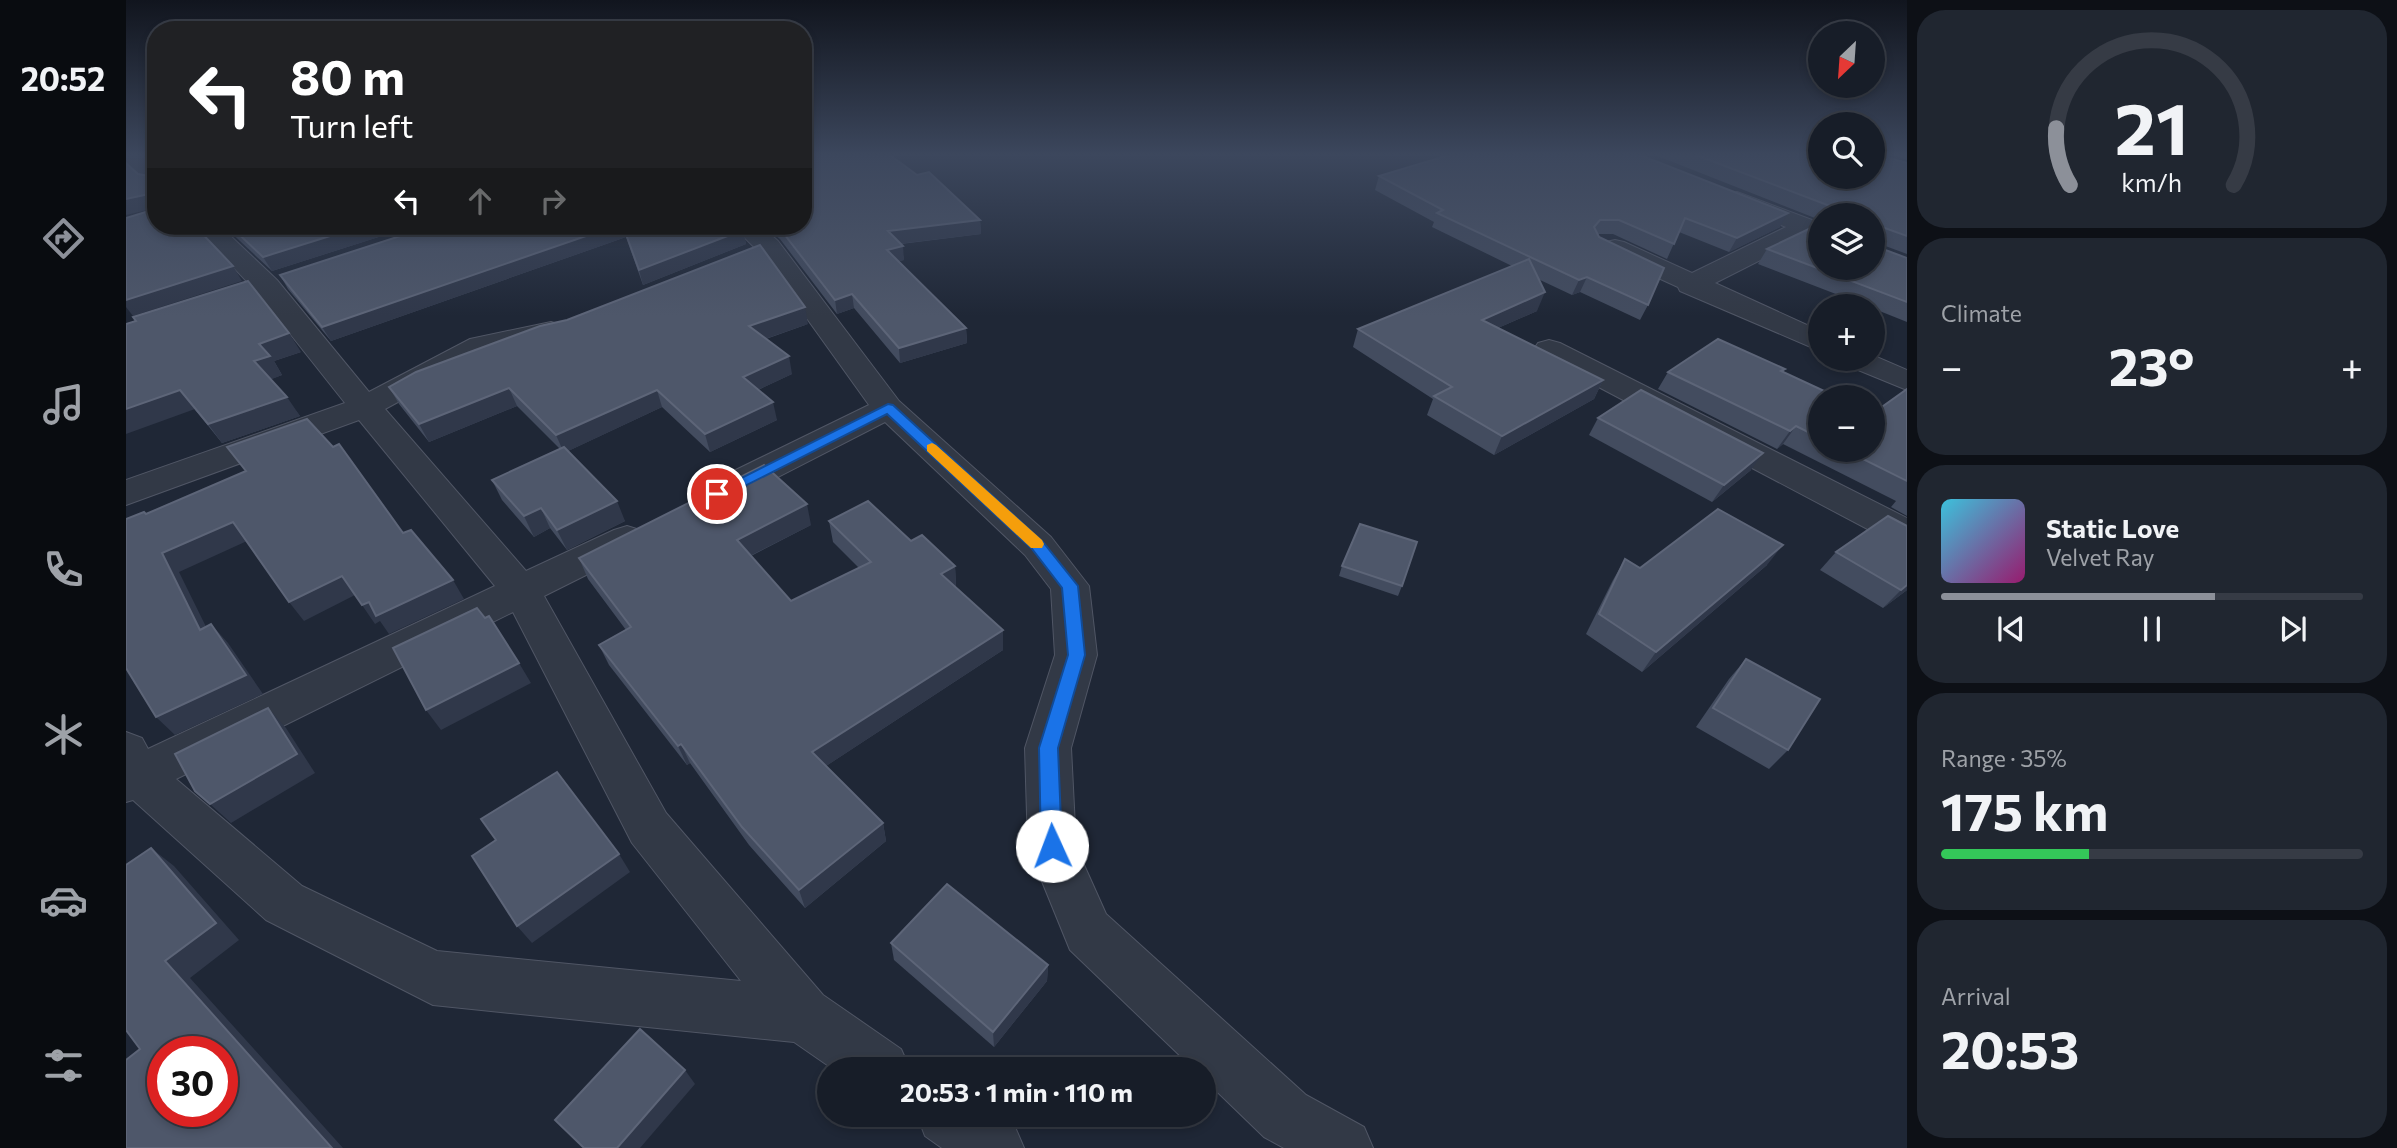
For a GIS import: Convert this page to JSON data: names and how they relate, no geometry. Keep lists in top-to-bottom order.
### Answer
{
  "north": "bottom left",
  "page": {
    "tabs": "20:52",
    "map_buttons": ["+", "−"],
    "turn": ["80 m", "Turn left"],
    "tile": [
      "Climate",
      ["Range · 35%", "175 km"],
      ["Arrival", "20:53"]
    ],
    "heat": ["−", "23°", "+"],
    "song": ["Static Love", "Velvet Ray"],
    "limit": "30",
    "trip": "20:53 · 1 min · 110 m",
    "gauge": ["21", "km/h"]
  }
}
